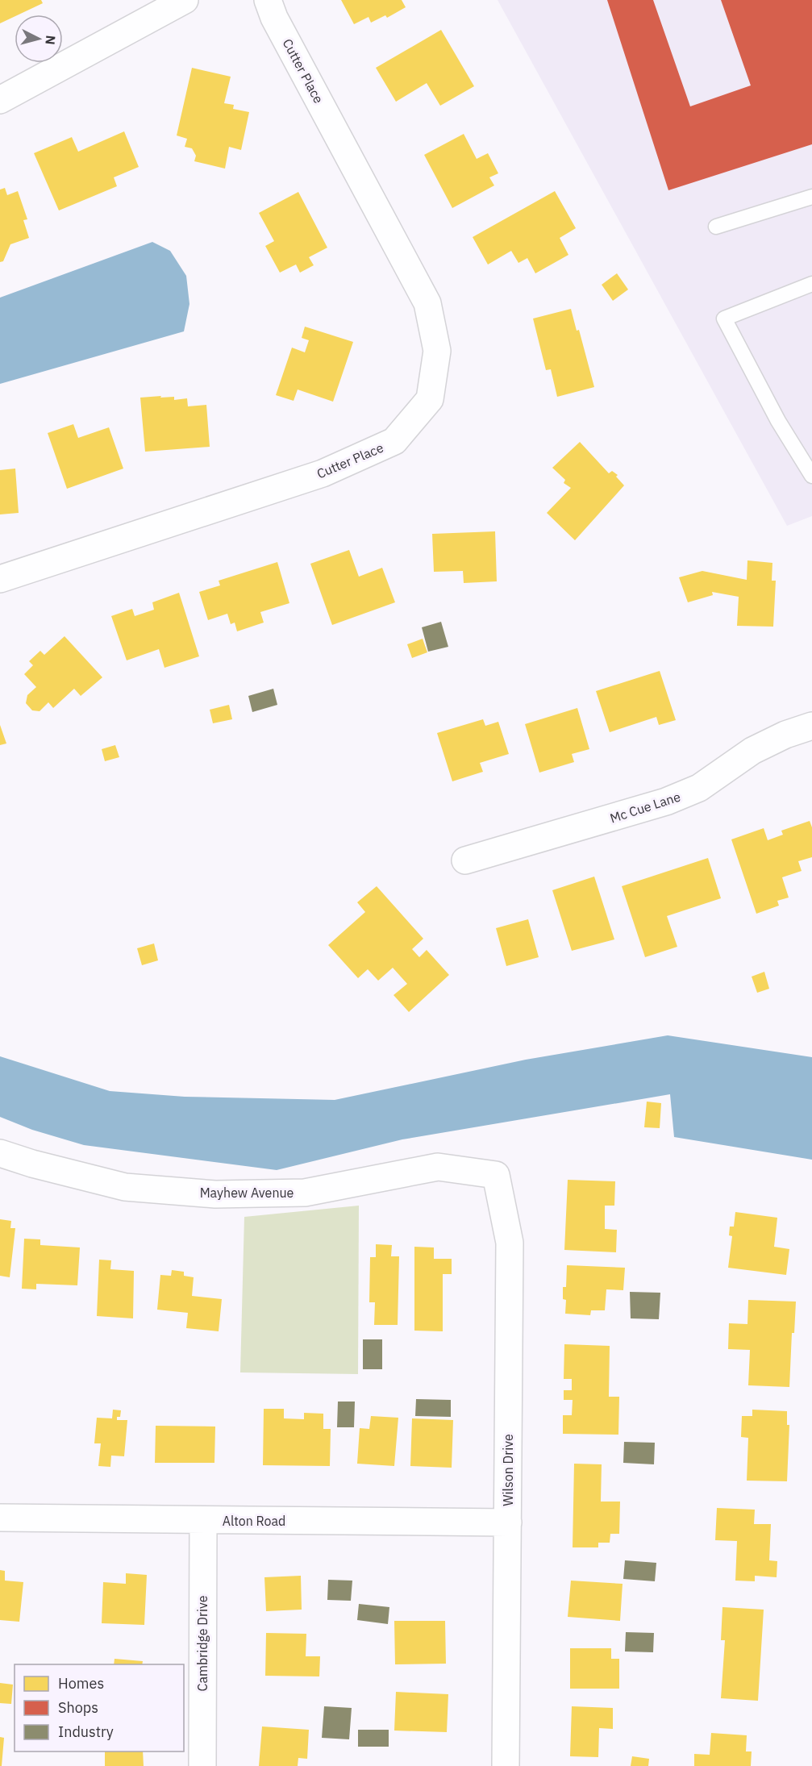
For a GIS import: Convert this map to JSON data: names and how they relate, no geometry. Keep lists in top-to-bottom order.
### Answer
{
  "streets": {
    "street": [
      "Cutter Place",
      "Mc Cue Lane",
      "Mayhew Avenue",
      "Wilson Drive",
      "Alton Road",
      "Cambridge Drive"
    ]
  },
  "crossings": [
    ["Mayhew Avenue", "Wilson Drive"],
    ["Wilson Drive", "Alton Road"],
    ["Alton Road", "Cambridge Drive"]
  ],
  "legend": ["Homes", "Shops", "Industry"],
  "north": "right"
}
